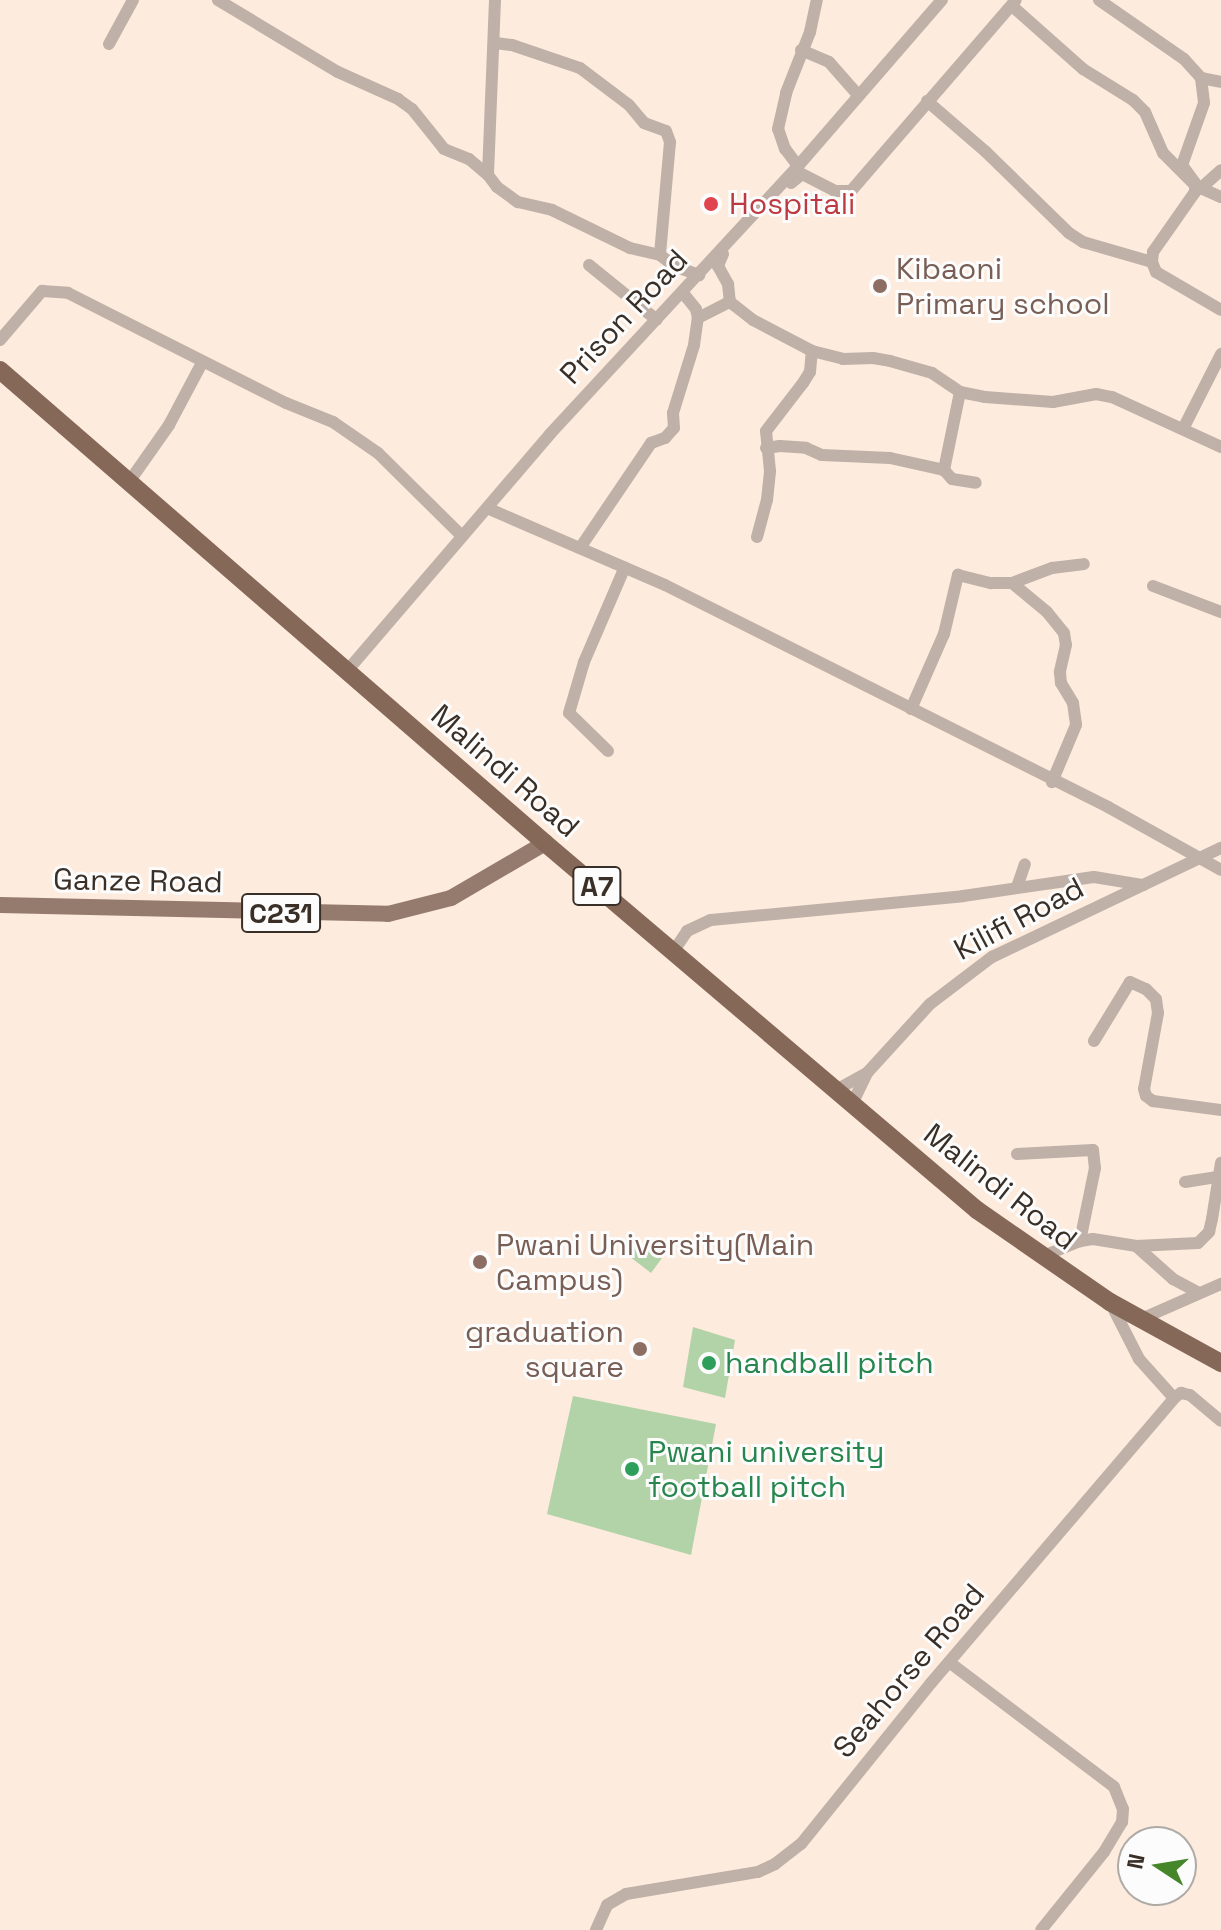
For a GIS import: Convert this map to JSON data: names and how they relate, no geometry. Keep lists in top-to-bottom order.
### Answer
{
  "streets": {
    "highway": ["Malindi Road", "A7"],
    "main road": ["Ganze Road", "C231"],
    "street": ["Prison Road", "Kilifi Road", "Seahorse Road"]
  },
  "crossings": [
    ["Prison Road", "Malindi Road"],
    ["Malindi Road", "Ganze Road"],
    ["Malindi Road", "Kilifi Road"]
  ],
  "places": [
    "Hospitali",
    "Kibaoni Primary school",
    "Pwani University(Main Campus)",
    "graduation square",
    "handball pitch",
    "Pwani university football pitch"
  ],
  "north": "left"
}
